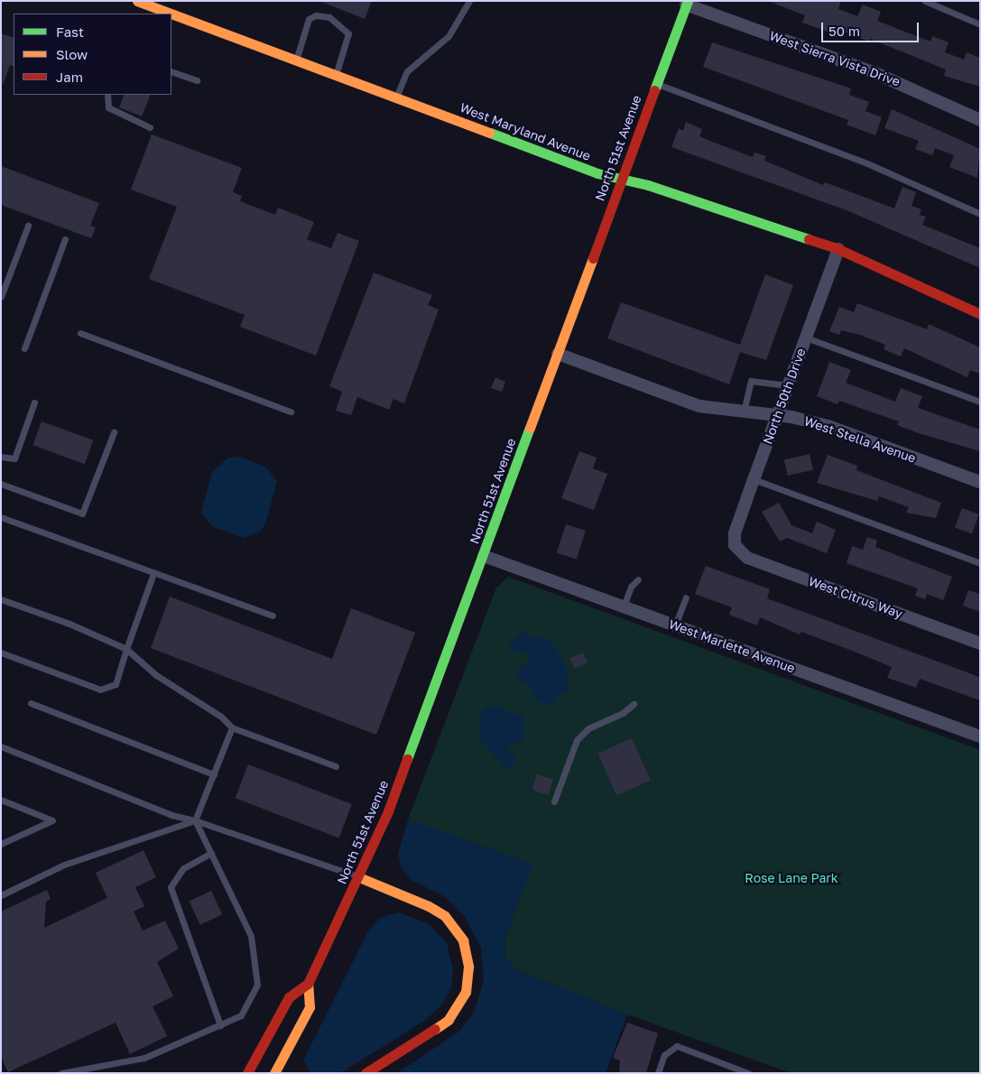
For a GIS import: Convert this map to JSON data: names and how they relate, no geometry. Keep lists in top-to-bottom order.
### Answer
{
  "streets": {
    "main road": ["West Maryland Avenue", "North 51st Avenue"],
    "street": [
      "West Sierra Vista Drive",
      "North 50th Drive",
      "West Stella Avenue",
      "West Citrus Way",
      "West Marlette Avenue"
    ]
  },
  "crossings": [
    ["West Sierra Vista Drive", "North 51st Avenue"],
    ["West Maryland Avenue", "North 51st Avenue"],
    ["West Maryland Avenue", "North 50th Drive"],
    ["North 51st Avenue", "West Stella Avenue"],
    ["North 51st Avenue", "West Marlette Avenue"],
    ["North 50th Drive", "West Stella Avenue"],
    ["North 50th Drive", "West Citrus Way"]
  ],
  "parks": ["Rose Lane Park"],
  "legend": ["Fast", "Slow", "Jam"],
  "scale_bar": "50 m"
}
